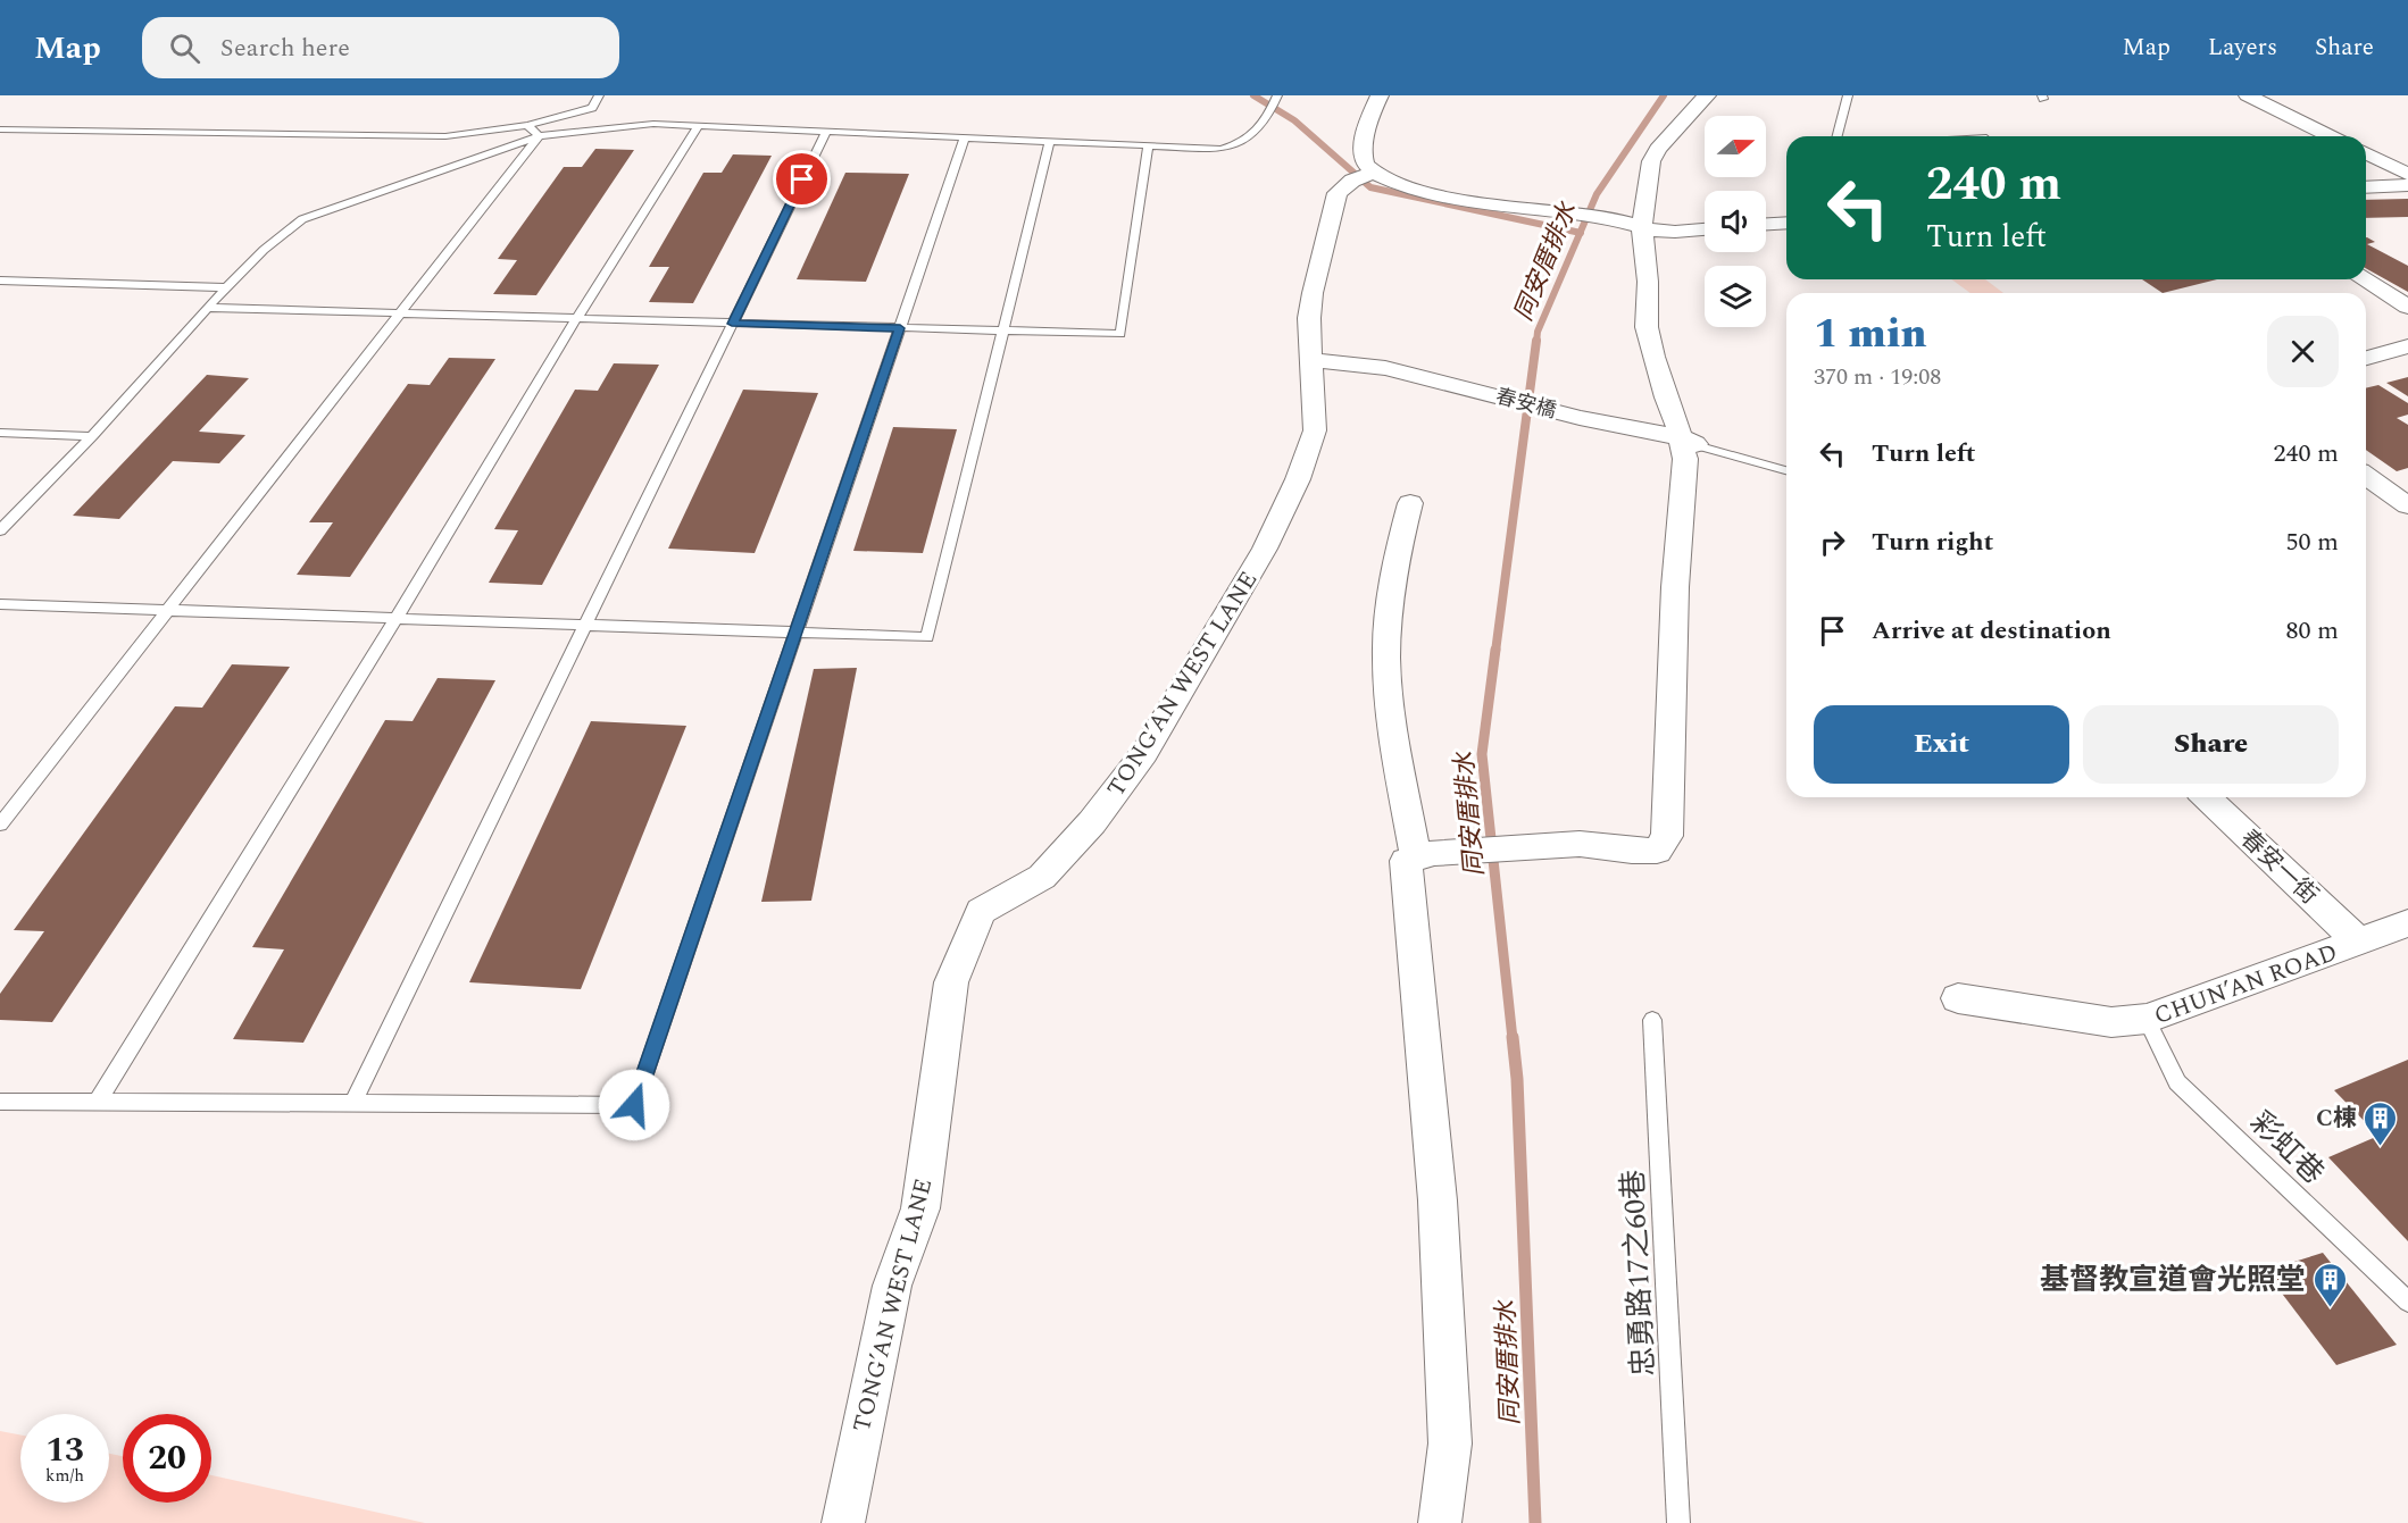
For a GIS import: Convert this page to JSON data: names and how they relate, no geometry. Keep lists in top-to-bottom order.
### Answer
{
  "streets": {
    "street": [
      "春安橋",
      "TONG’AN WEST LANE",
      "春安一街",
      "CHUN’AN ROAD"
    ],
    "lane": ["彩虹巷", "忠勇路17之60巷"]
  },
  "crossings": [
    ["春安橋", "TONG’AN WEST LANE"],
    ["春安一街", "CHUN’AN ROAD"],
    ["CHUN’AN ROAD", "彩虹巷"]
  ],
  "water": ["同安厝排水"],
  "places": {
    "building": ["C棟", "基督教宣道會光照堂"]
  },
  "north": "right",
  "page": {
    "header": "Map",
    "search": "Search here",
    "nav": ["Map", "Layers", "Share"],
    "turn": ["240 m", "Turn left"],
    "heading": ["1 min", "370 m · 19:08"],
    "list": [
      {
        "name": "Turn left",
        "value": "240 m"
      },
      {
        "name": "Turn right",
        "value": "50 m"
      },
      {
        "name": "Arrive at destination",
        "value": "80 m"
      }
    ],
    "buttons": ["Exit", "Share"],
    "speed": "13 km/h",
    "limit": "20"
  }
}
